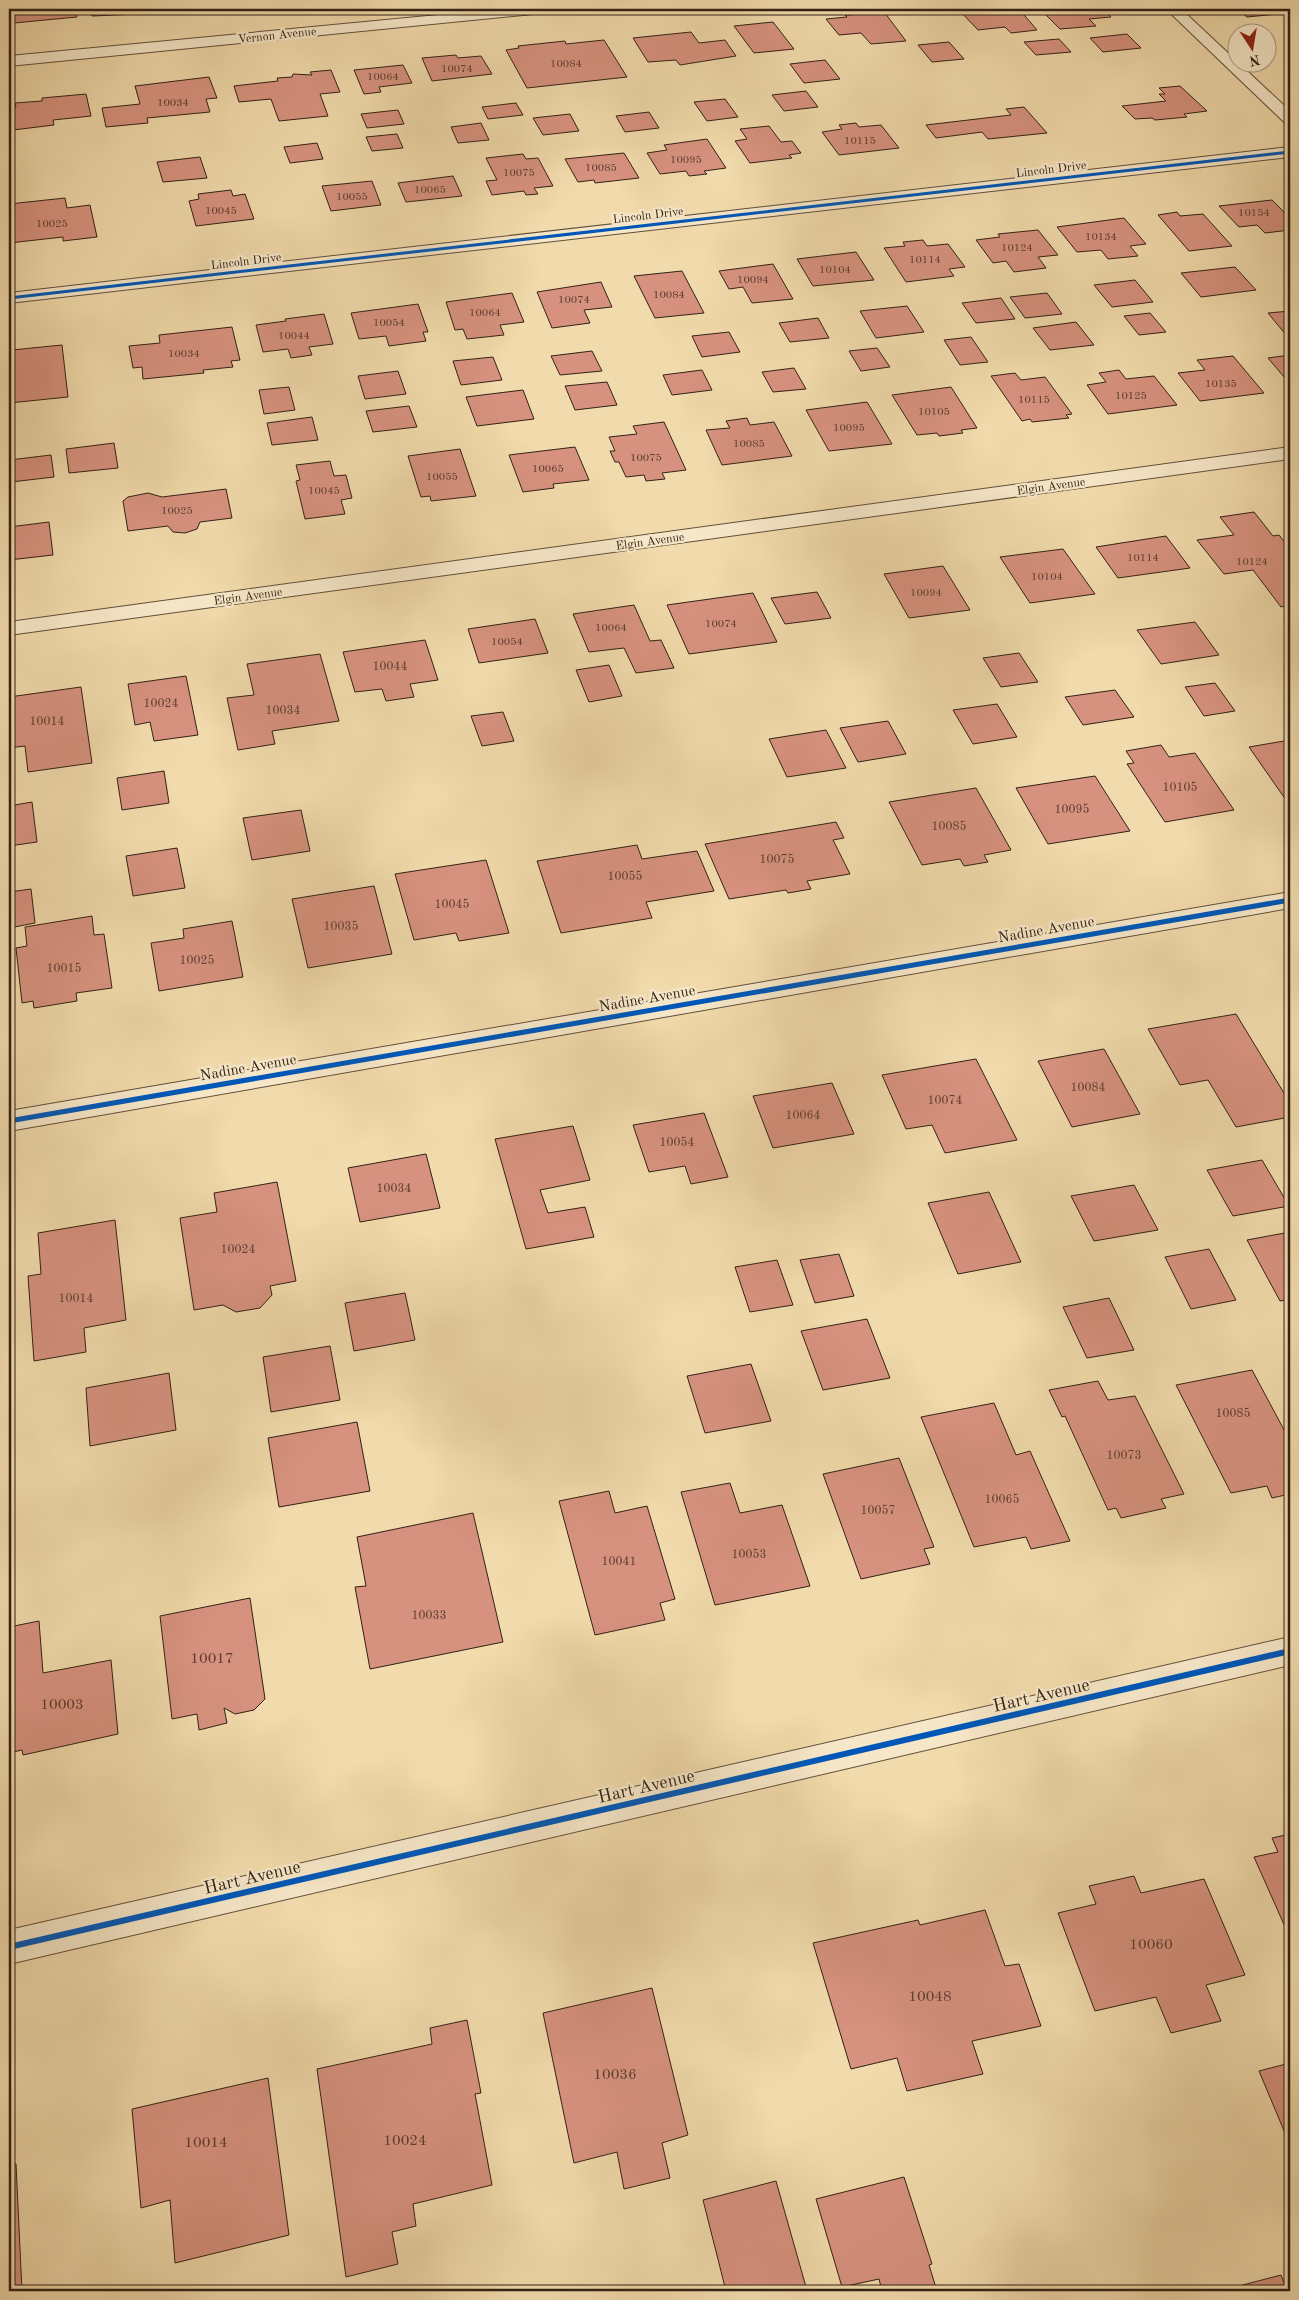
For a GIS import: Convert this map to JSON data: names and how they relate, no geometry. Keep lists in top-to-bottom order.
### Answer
{
  "streets": {
    "street": [
      "Vernon Avenue",
      "Lincoln Drive",
      "Elgin Avenue",
      "Nadine Avenue",
      "Hart Avenue"
    ]
  },
  "house_numbers": [
    "10084",
    "10074",
    "10064",
    "10034",
    "10115",
    "10095",
    "10085",
    "10075",
    "10065",
    "10055",
    "10045",
    "10154",
    "10025",
    "10134",
    "10124",
    "10114",
    "10104",
    "10094",
    "10084",
    "10074",
    "10064",
    "10054",
    "10044",
    "10034",
    "10135",
    "10125",
    "10115",
    "10105",
    "10095",
    "10085",
    "10075",
    "10065",
    "10055",
    "10045",
    "10025",
    "10114",
    "10124",
    "10104",
    "10094",
    "10074",
    "10064",
    "10054",
    "10044",
    "10024",
    "10034",
    "10014",
    "10105",
    "10095",
    "10085",
    "10075",
    "10055",
    "10045",
    "10035",
    "10025",
    "10015",
    "10084",
    "10074",
    "10064",
    "10054",
    "10034",
    "10024",
    "10014",
    "10085",
    "10073",
    "10065",
    "10057",
    "10053",
    "10041",
    "10033",
    "10017",
    "10003",
    "10060",
    "10048",
    "10036",
    "10024",
    "10014"
  ],
  "north": "bottom"
}
